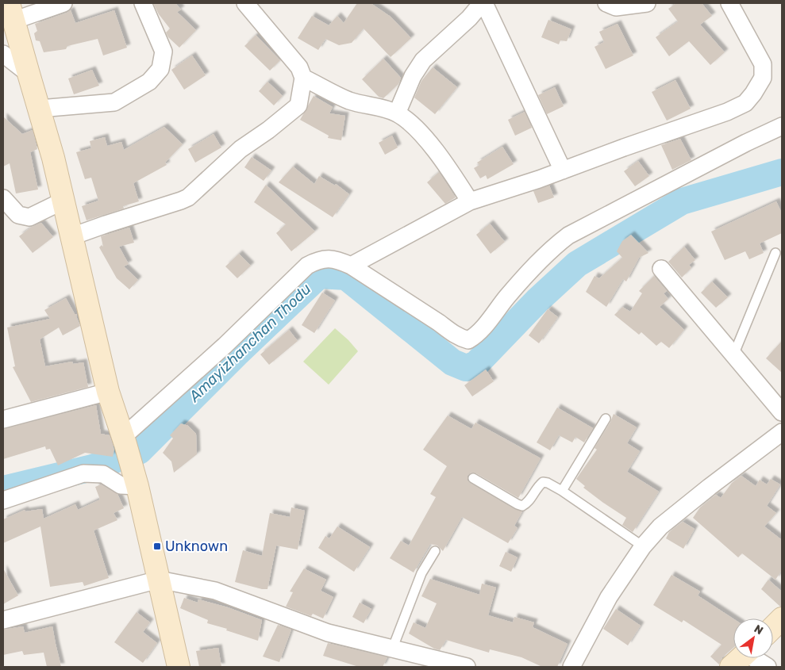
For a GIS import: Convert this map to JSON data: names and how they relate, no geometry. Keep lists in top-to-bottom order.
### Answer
{
  "water": ["Amayizhanchan Thodu"],
  "places": {
    "transit": ["Unknown"]
  },
  "north": "top right"
}
